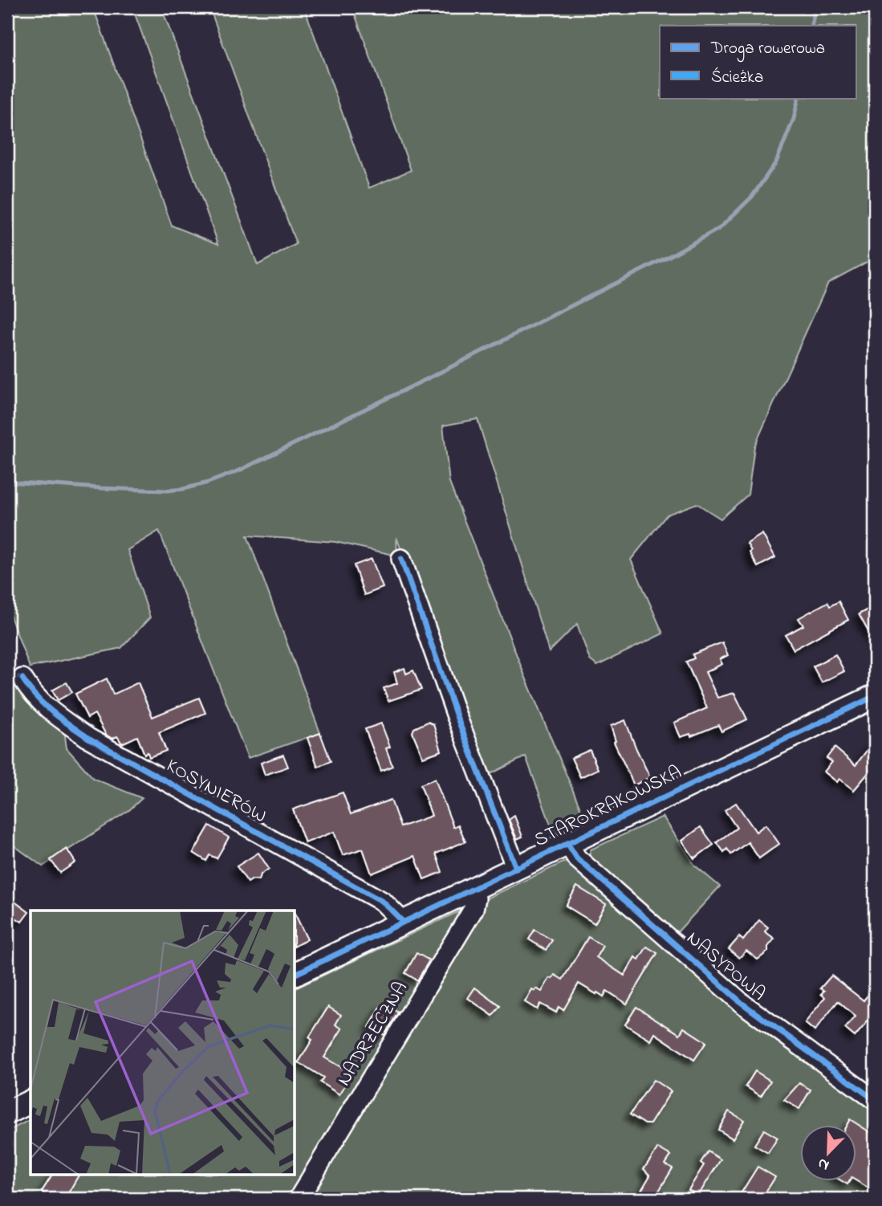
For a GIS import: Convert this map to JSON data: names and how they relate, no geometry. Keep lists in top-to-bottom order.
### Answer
{
  "streets": {
    "street": [
      "KOSYNIERÓW",
      "STAROKRAKOWSKA",
      "NASYPOWA",
      "NADRZECZNA"
    ]
  },
  "crossings": [
    ["KOSYNIERÓW", "STAROKRAKOWSKA"],
    ["STAROKRAKOWSKA", "NASYPOWA"],
    ["STAROKRAKOWSKA", "NADRZECZNA"]
  ],
  "legend": ["Droga rowerowa", "Ścieżka"],
  "north": "bottom left"
}
